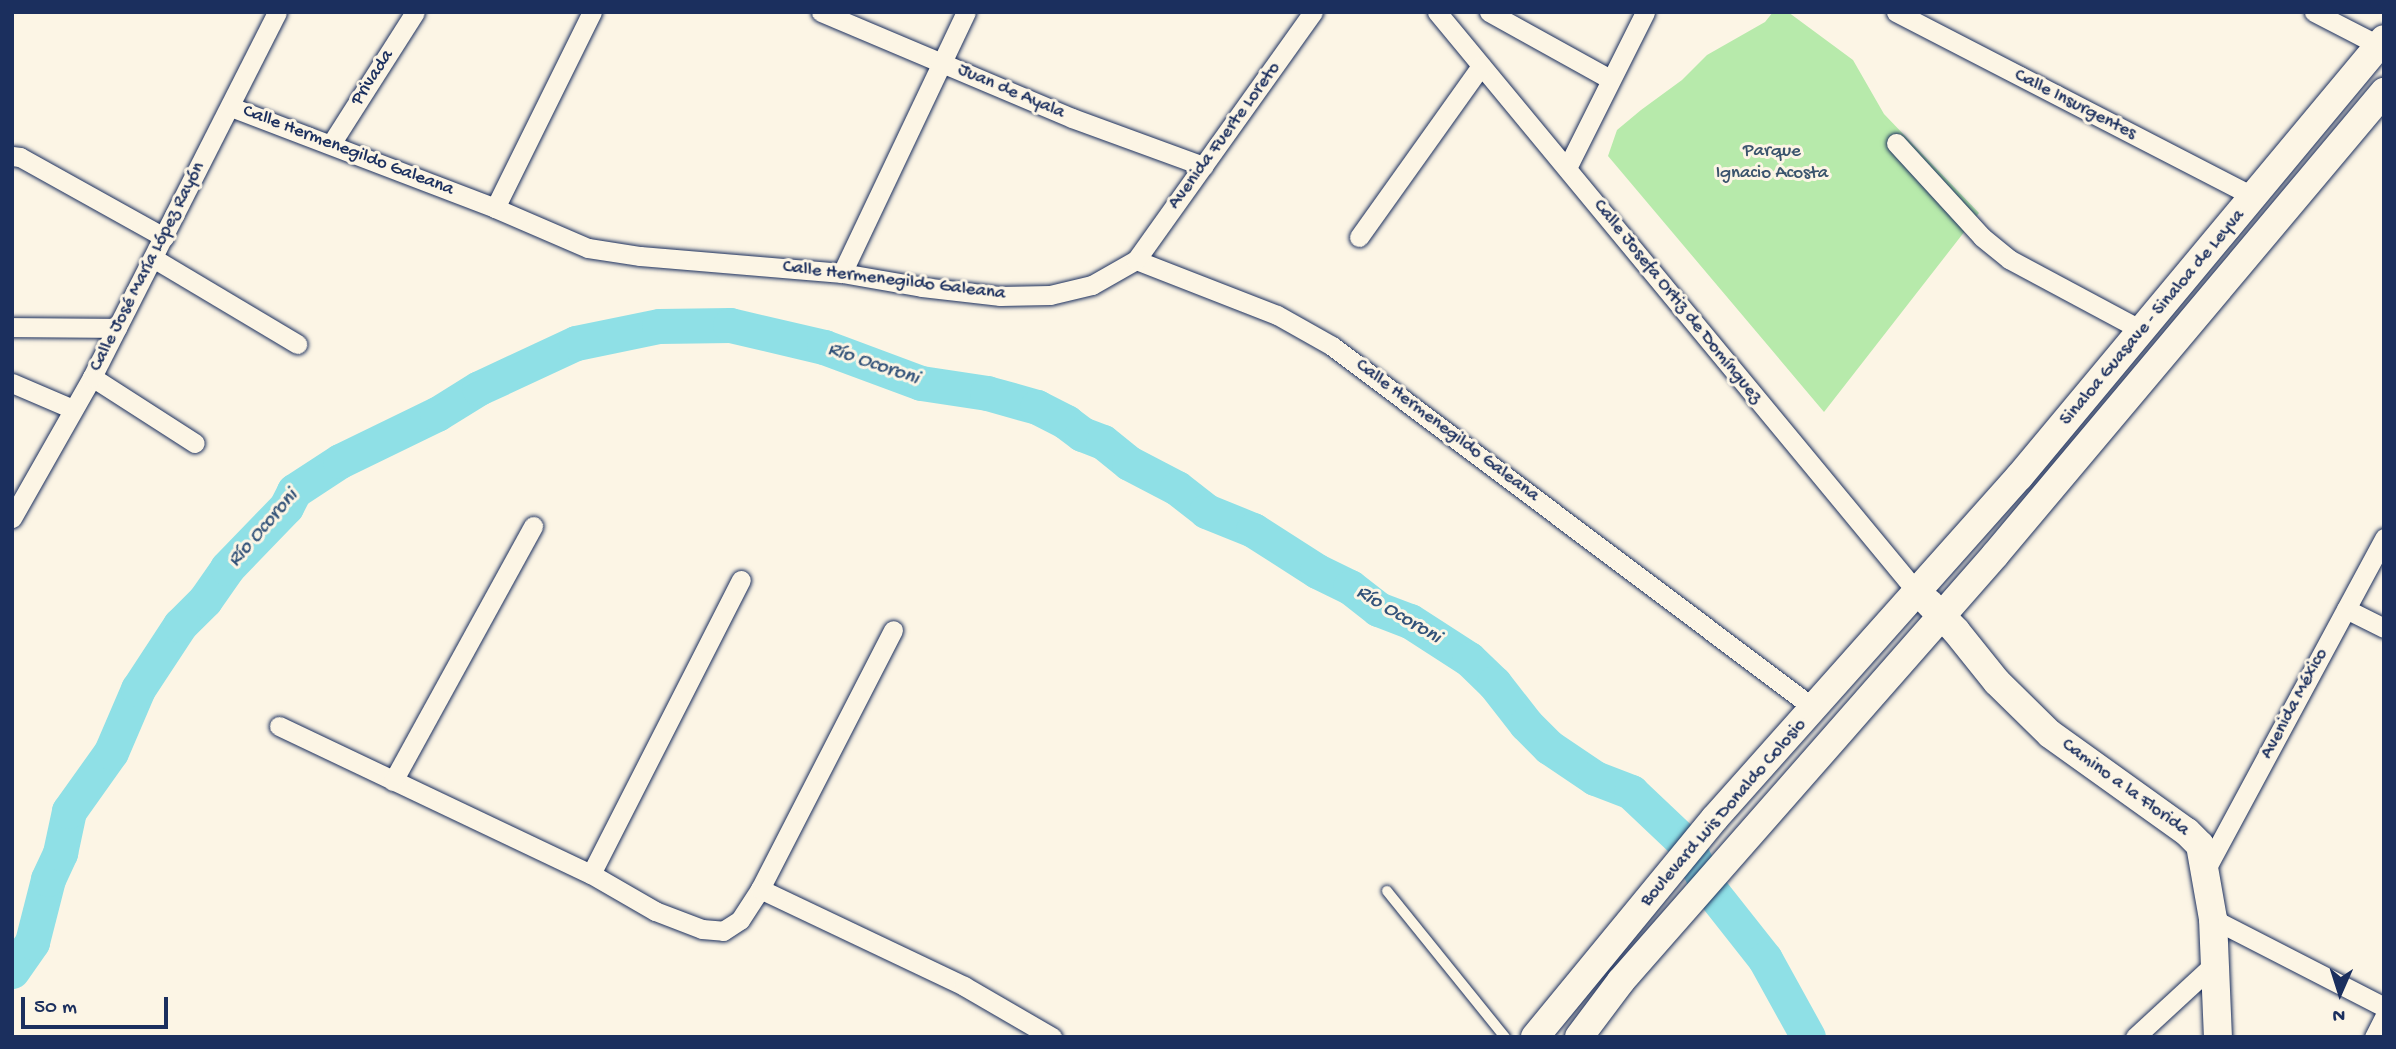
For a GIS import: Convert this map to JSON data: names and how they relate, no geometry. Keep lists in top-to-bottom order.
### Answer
{
  "streets": {
    "main road": ["Sinaloa Guasave - Sinaloa de Leyva", "Camino a la Florida", "Boulevard Luis Donaldo Colosio"],
    "street": [
      "Privada",
      "Juan de Ayala",
      "Calle Insurgentes",
      "Avenida Fuerte Loreto",
      "Calle Hermenegildo Galeana",
      "Calle José María López Rayón",
      "Calle Josefa Ortiz de Domínguez",
      "Avenida México"
    ]
  },
  "crossings": [
    ["Privada", "Calle Hermenegildo Galeana"],
    ["Juan de Ayala", "Avenida Fuerte Loreto"],
    ["Calle Insurgentes", "Sinaloa Guasave - Sinaloa de Leyva"],
    ["Avenida Fuerte Loreto", "Calle Hermenegildo Galeana"],
    ["Calle Hermenegildo Galeana", "Calle José María López Rayón"],
    ["Calle Hermenegildo Galeana", "Boulevard Luis Donaldo Colosio"],
    ["Calle Josefa Ortiz de Domínguez", "Sinaloa Guasave - Sinaloa de Leyva"],
    ["Calle Josefa Ortiz de Domínguez", "Camino a la Florida"],
    ["Calle Josefa Ortiz de Domínguez", "Boulevard Luis Donaldo Colosio"],
    ["Sinaloa Guasave - Sinaloa de Leyva", "Camino a la Florida"],
    ["Sinaloa Guasave - Sinaloa de Leyva", "Boulevard Luis Donaldo Colosio"],
    ["Avenida México", "Camino a la Florida"],
    ["Camino a la Florida", "Boulevard Luis Donaldo Colosio"]
  ],
  "water": ["Río Ocoroni"],
  "parks": ["Parque Ignacio Acosta"],
  "scale_bar": "50 m",
  "north": "bottom"
}
